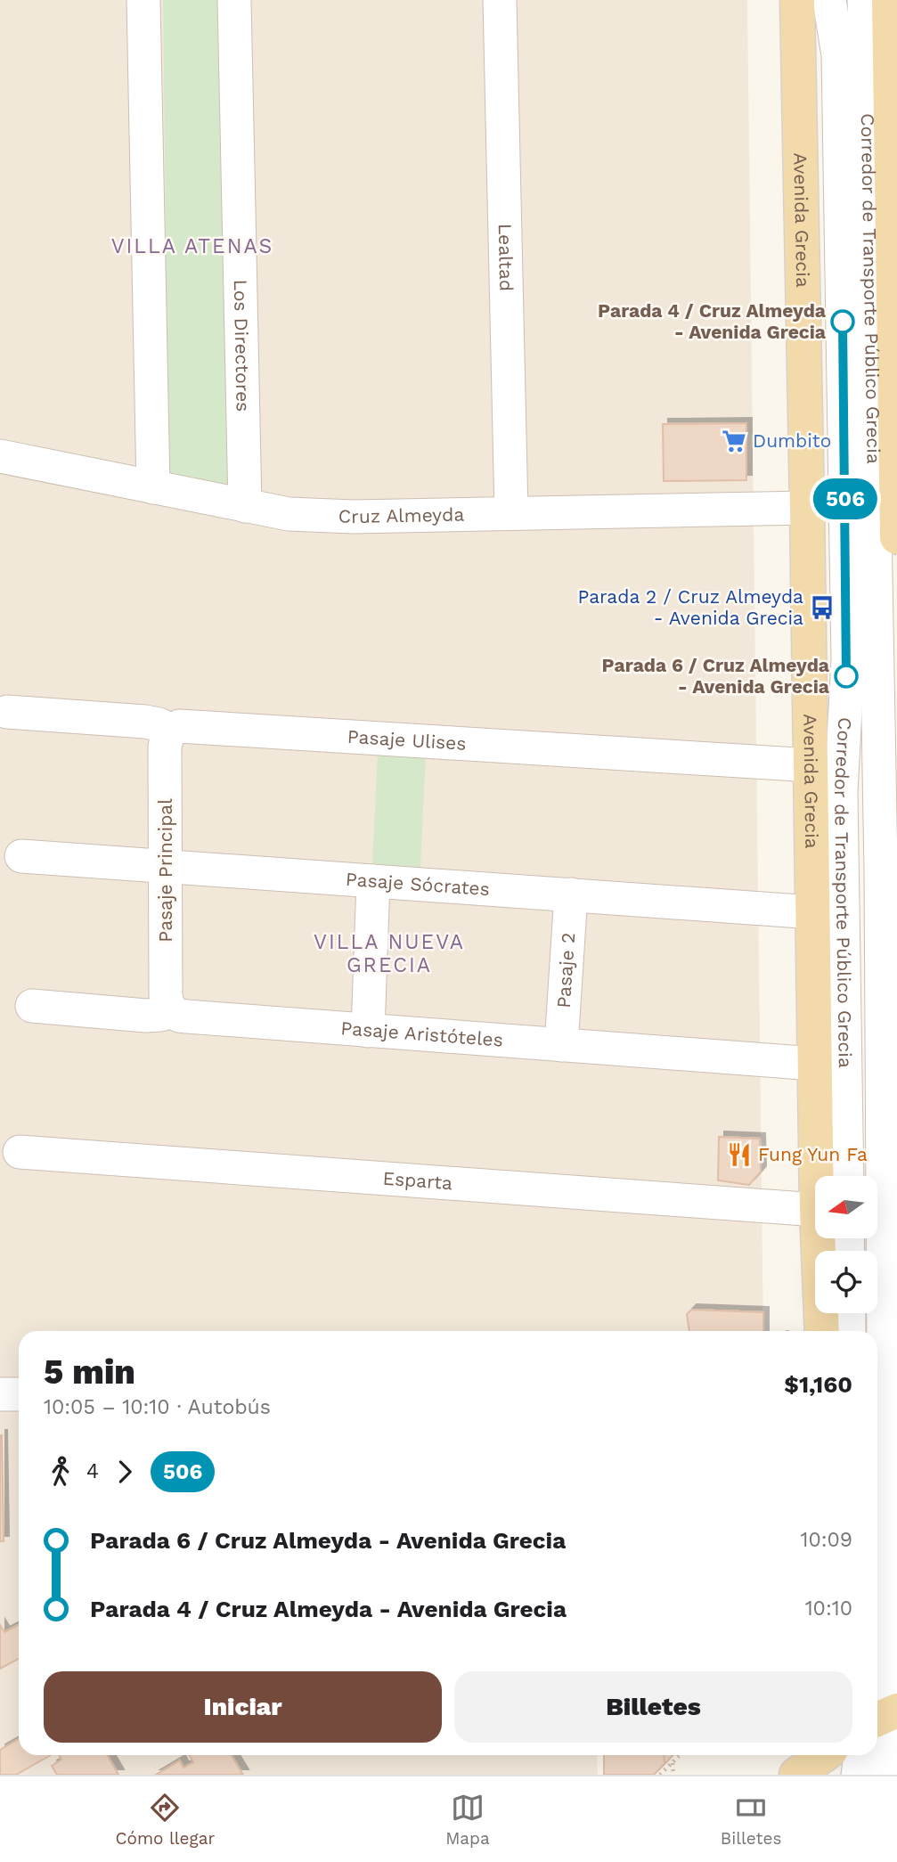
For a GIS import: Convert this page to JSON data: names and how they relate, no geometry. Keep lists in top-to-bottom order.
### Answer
{
  "streets": {
    "main road": ["Avenida Grecia"],
    "street": [
      "Lealtad",
      "Corredor de Transporte Público Grecia",
      "Los Directores",
      "Cruz Almeyda",
      "Pasaje Ulises",
      "Pasaje Principal",
      "Pasaje Sócrates",
      "Pasaje 2",
      "Pasaje Aristóteles",
      "Esparta"
    ]
  },
  "crossings": [
    ["Avenida Grecia", "Cruz Almeyda"],
    ["Avenida Grecia", "Pasaje Ulises"],
    ["Avenida Grecia", "Pasaje Sócrates"],
    ["Avenida Grecia", "Pasaje Aristóteles"],
    ["Lealtad", "Cruz Almeyda"],
    ["Los Directores", "Cruz Almeyda"],
    ["Pasaje Ulises", "Pasaje Principal"],
    ["Pasaje Principal", "Pasaje Sócrates"],
    ["Pasaje Principal", "Pasaje Aristóteles"],
    ["Pasaje Sócrates", "Pasaje 2"],
    ["Pasaje 2", "Pasaje Aristóteles"]
  ],
  "districts": ["VILLA ATENAS", "VILLA NUEVA GRECIA"],
  "places": {
    "other": ["Parada 4 / Cruz Almeyda - Avenida Grecia", "Parada 6 / Cruz Almeyda - Avenida Grecia"],
    "supermarket": ["Dumbito"],
    "bus stop": ["Parada 2 / Cruz Almeyda - Avenida Grecia"],
    "restaurant": ["Fung Yun Fa"]
  },
  "lines": ["bus line 506"],
  "north": "left",
  "page": {
    "on_map": "506",
    "heading": ["5 min", "10:05 – 10:10 · Autobús", "$1,160"],
    "legs": ["4", "506"],
    "list": [
      {
        "name": "Parada 6 / Cruz Almeyda - Avenida Grecia",
        "value": "10:09"
      },
      {
        "name": "Parada 4 / Cruz Almeyda - Avenida Grecia",
        "value": "10:10"
      }
    ],
    "buttons": ["Iniciar", "Billetes"],
    "tabs": ["Cómo llegar", "Mapa", "Billetes"]
  }
}
